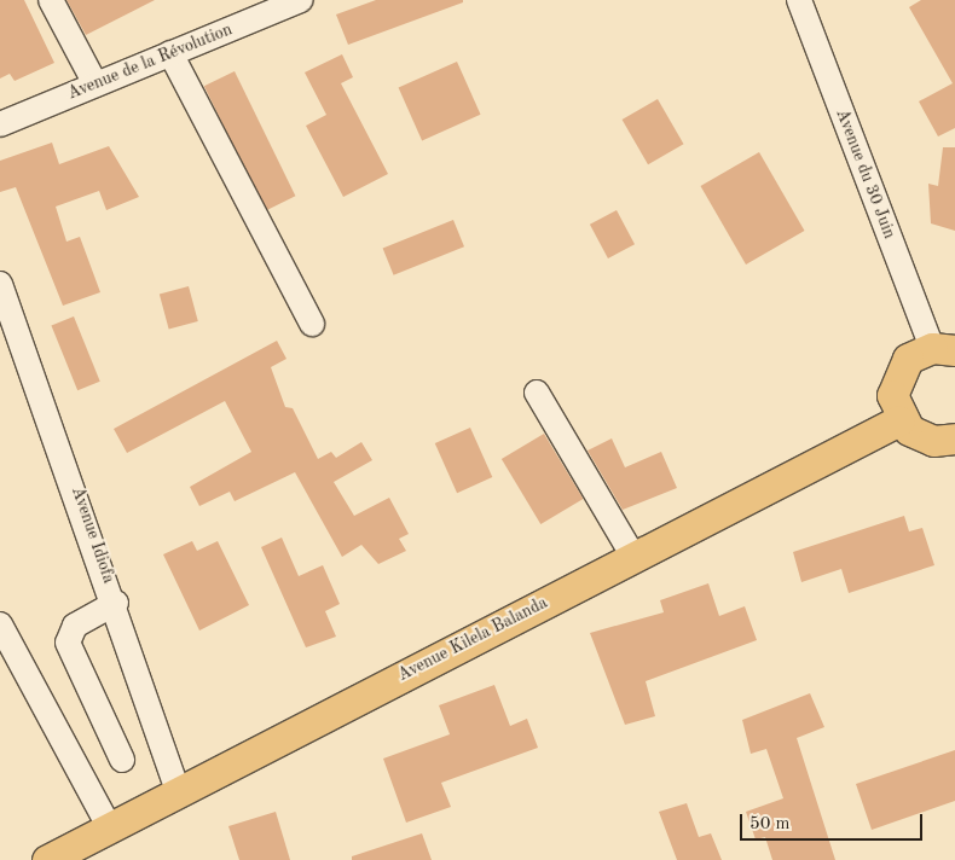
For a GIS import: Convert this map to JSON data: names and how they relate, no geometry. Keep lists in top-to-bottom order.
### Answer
{
  "streets": {
    "main road": ["Avenue Kilela Balanda"],
    "street": ["Avenue de la Révolution", "Avenue du 30 Juin", "Avenue Idiofa"]
  },
  "crossings": [
    ["Avenue Idiofa", "Avenue Kilela Balanda"]
  ],
  "scale_bar": "50 m"
}
